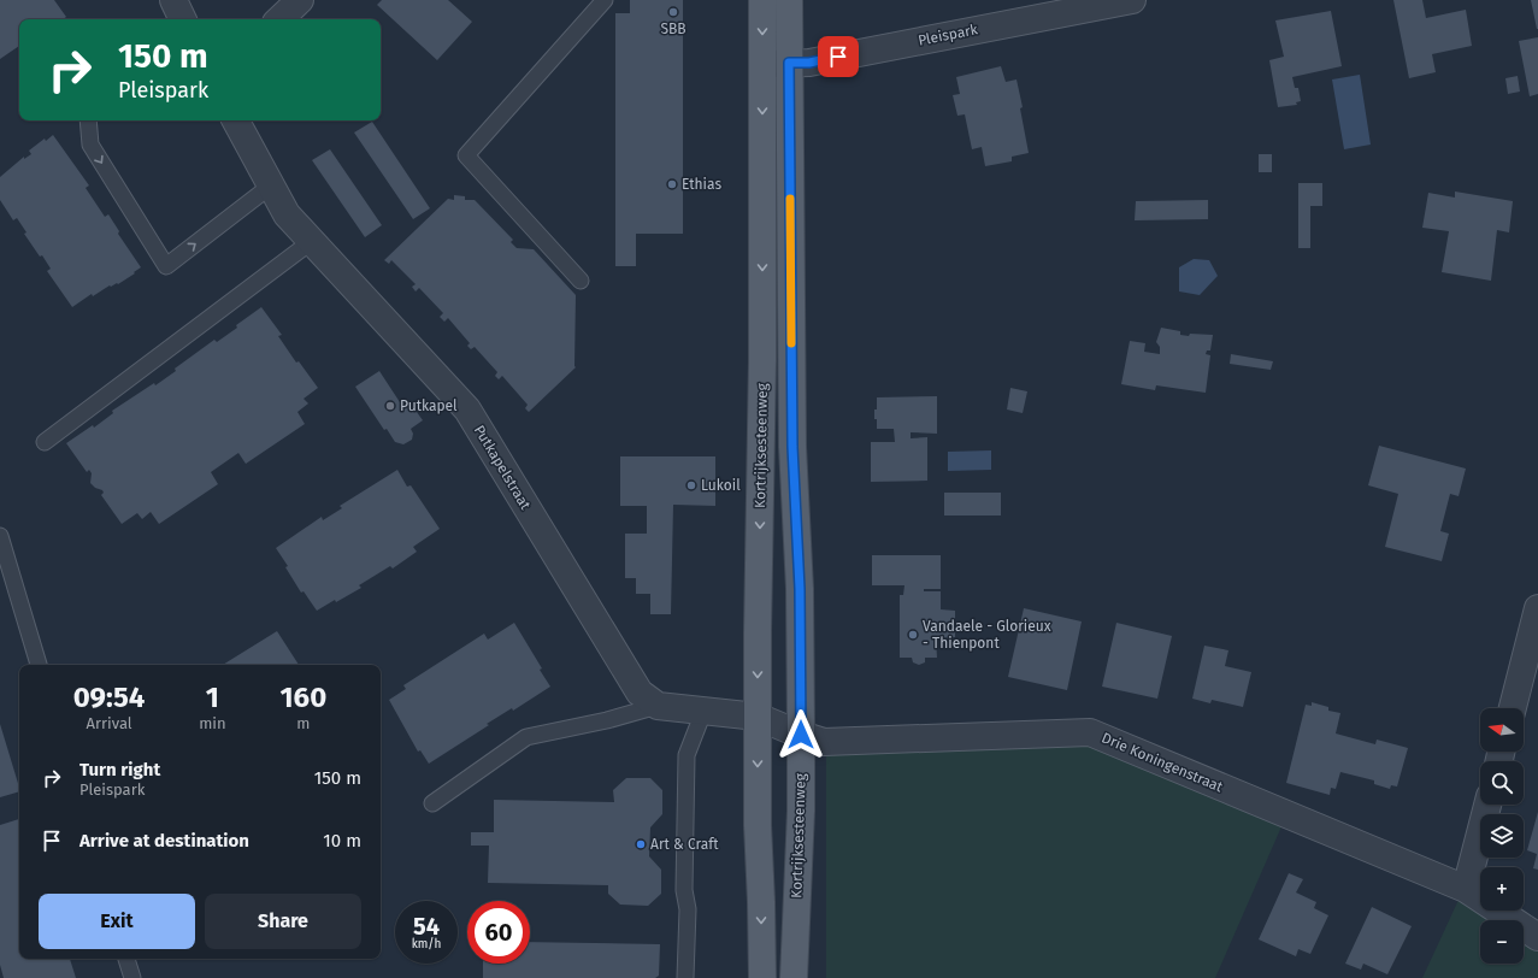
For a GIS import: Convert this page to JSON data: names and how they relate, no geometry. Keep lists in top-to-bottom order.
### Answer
{
  "streets": {
    "main road": ["Kortrijksesteenweg"],
    "street": ["Pleispark", "Putkapelstraat", "Drie Koningenstraat"]
  },
  "crossings": [
    ["Pleispark", "Kortrijksesteenweg"],
    ["Kortrijksesteenweg", "Drie Koningenstraat"]
  ],
  "places": [
    "SBB",
    "Ethias",
    "Putkapel",
    "Lukoil",
    "Vandaele - Glorieux - Thienpont",
    "Art & Craft"
  ],
  "north": "left",
  "page": {
    "turn": ["150 m", "Pleispark"],
    "eta": [
      "09:54",
      "Arrival",
      "1",
      "min",
      "160",
      "m"
    ],
    "map_buttons": ["+", "−"],
    "list": [
      {
        "name": "Turn right",
        "note": "Pleispark",
        "value": "150 m"
      },
      {
        "name": "Arrive at destination",
        "value": "10 m"
      }
    ],
    "buttons": ["Exit", "Share"],
    "speed": "54 km/h",
    "limit": "60"
  }
}
